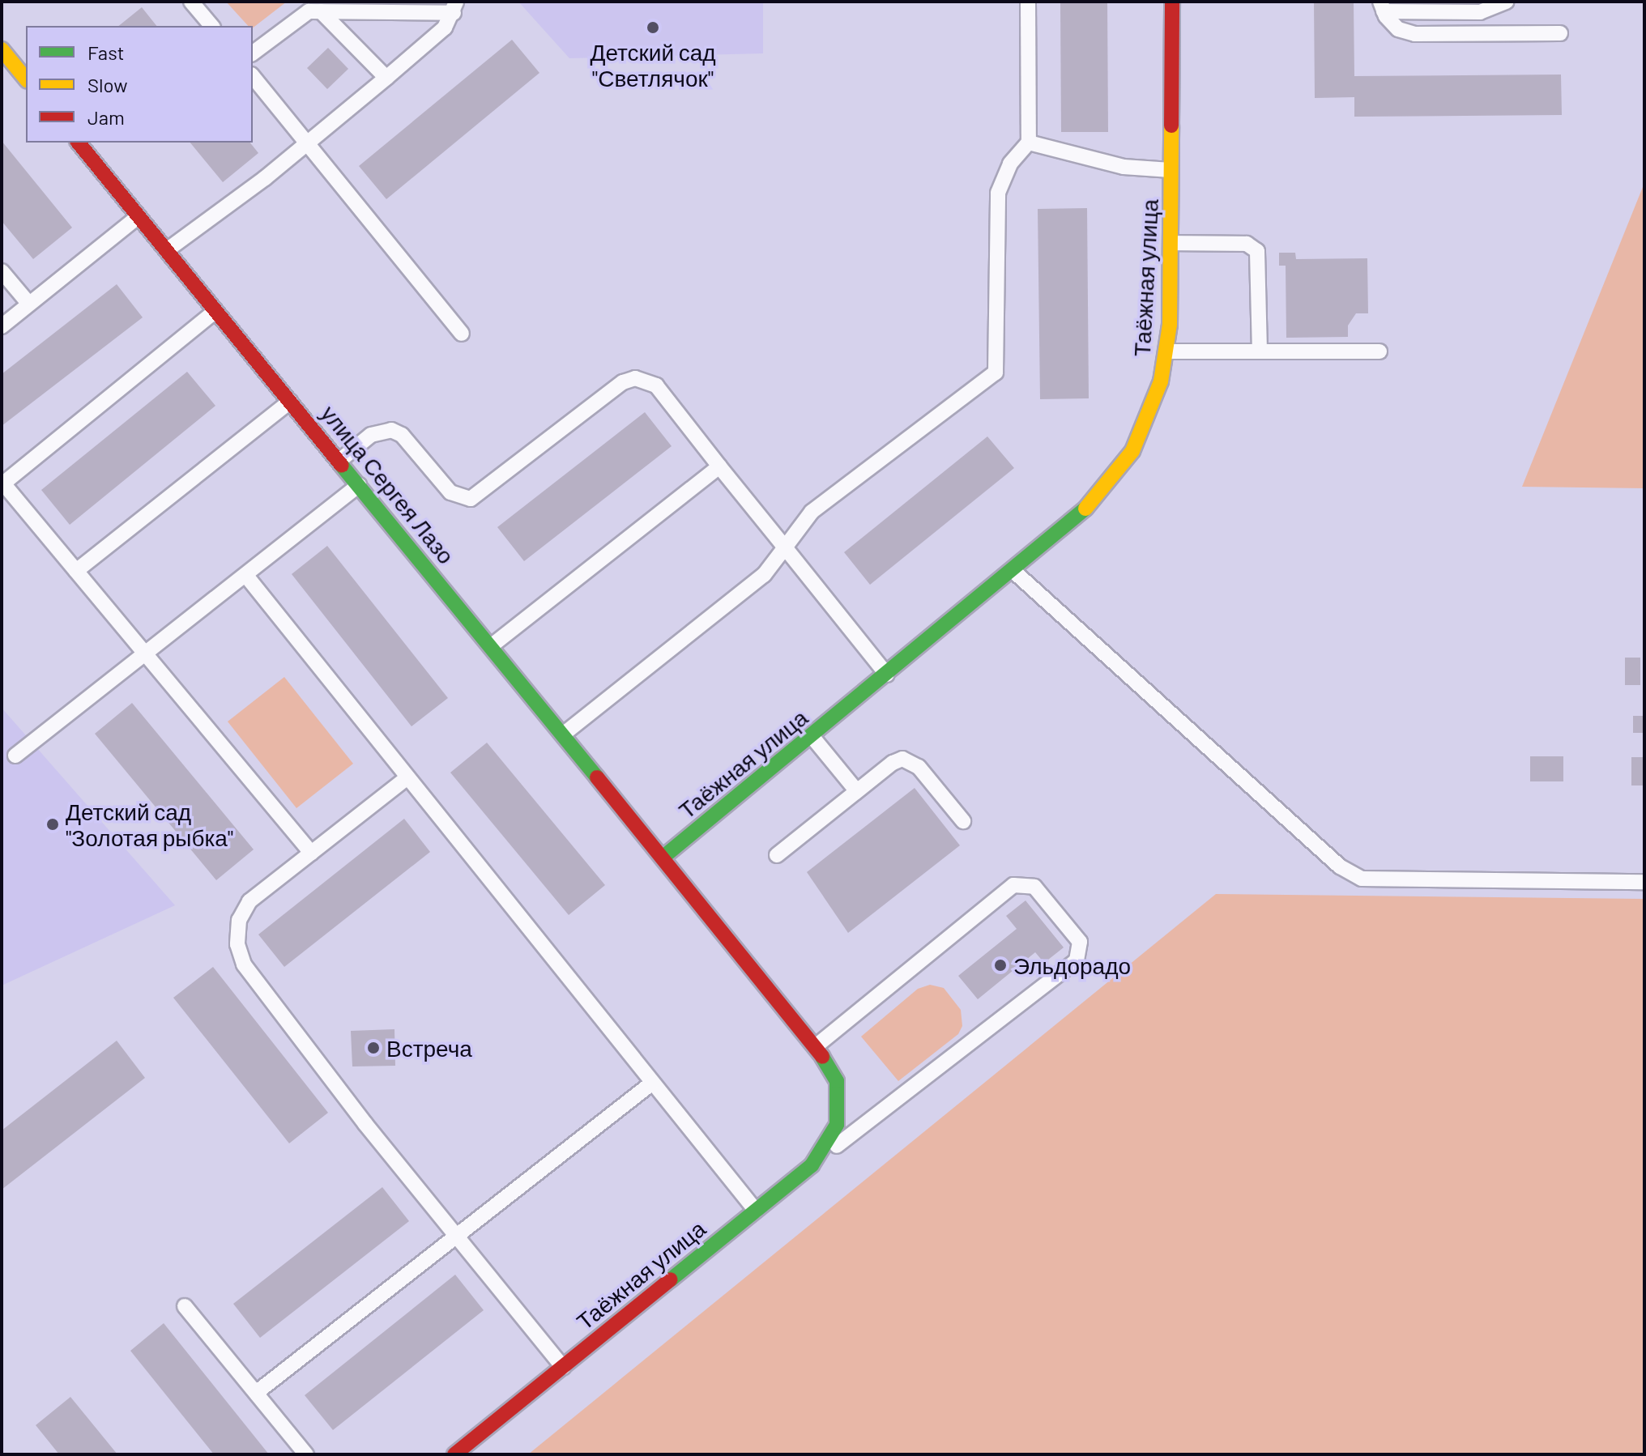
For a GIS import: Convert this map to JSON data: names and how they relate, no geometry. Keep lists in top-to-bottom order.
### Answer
{
  "streets": {
    "street": ["Таёжная улица", "улица Сергея Лазо"]
  },
  "crossings": [
    ["Таёжная улица", "улица Сергея Лазо"]
  ],
  "places": [
    "Детский сад \"Светлячок\"",
    "Детский сад \"Золотая рыбка\"",
    "Эльдорадо",
    "Встреча"
  ],
  "legend": ["Fast", "Slow", "Jam"]
}
